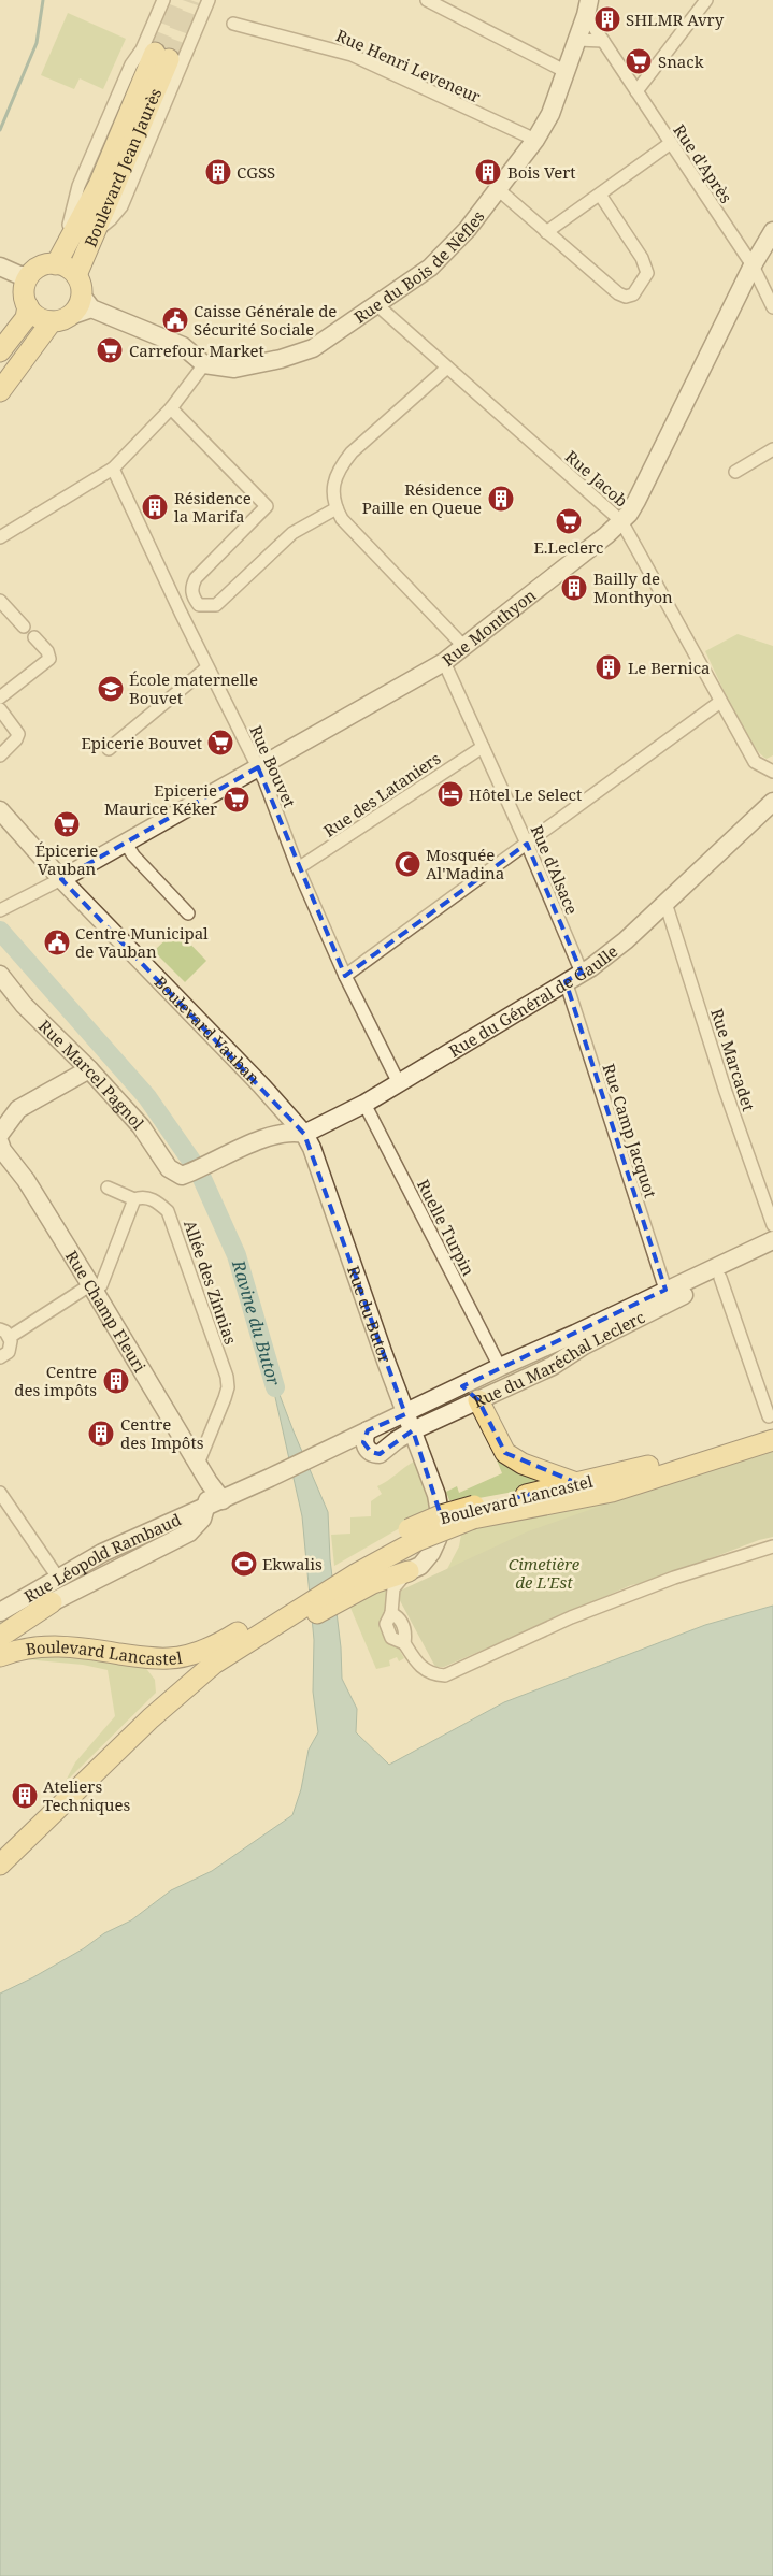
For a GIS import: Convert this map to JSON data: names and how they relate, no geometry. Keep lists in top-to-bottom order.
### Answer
{
  "streets": {
    "main road": [
      "Boulevard Jean Jaurès",
      "Rue du Bois de Nèfles",
      "Rue Monthyon",
      "Rue du Général de Gaulle",
      "Boulevard Vauban",
      "Rue Marcel Pagnol",
      "Rue Champ Fleuri",
      "Rue du Butor",
      "Rue du Maréchal Leclerc",
      "Boulevard Lancastel",
      "Rue Léopold Rambaud"
    ],
    "street": [
      "Rue Henri Leveneur",
      "Rue d'Après",
      "Rue Jacob",
      "Rue Bouvet",
      "Rue des Lataniers",
      "Rue d'Alsace",
      "Rue Marcadet",
      "Rue Camp Jacquot",
      "Ruelle Turpin",
      "Allée des Zinnias"
    ]
  },
  "crossings": [
    ["Rue Henri Leveneur", "Rue du Bois de Nèfles"],
    ["Rue d'Après", "Rue du Bois de Nèfles"],
    ["Rue d'Après", "Rue Monthyon"],
    ["Rue du Bois de Nèfles", "Rue Jacob"],
    ["Rue Jacob", "Rue Monthyon"],
    ["Rue Monthyon", "Rue Bouvet"],
    ["Rue Monthyon", "Rue d'Alsace"],
    ["Rue Monthyon", "Boulevard Vauban"],
    ["Rue Bouvet", "Rue des Lataniers"],
    ["Rue Bouvet", "Rue du Général de Gaulle"],
    ["Rue des Lataniers", "Rue d'Alsace"],
    ["Rue d'Alsace", "Rue du Général de Gaulle"],
    ["Rue du Général de Gaulle", "Boulevard Vauban"],
    ["Rue du Général de Gaulle", "Rue Marcadet"],
    ["Rue du Général de Gaulle", "Rue Marcel Pagnol"],
    ["Rue du Général de Gaulle", "Rue Camp Jacquot"],
    ["Rue du Général de Gaulle", "Ruelle Turpin"],
    ["Rue du Général de Gaulle", "Rue du Butor"],
    ["Boulevard Vauban", "Rue du Butor"],
    ["Rue Camp Jacquot", "Rue du Maréchal Leclerc"],
    ["Ruelle Turpin", "Rue du Maréchal Leclerc"],
    ["Allée des Zinnias", "Rue Champ Fleuri"],
    ["Rue Champ Fleuri", "Rue Léopold Rambaud"],
    ["Rue du Butor", "Rue du Maréchal Leclerc"],
    ["Rue du Maréchal Leclerc", "Rue Léopold Rambaud"]
  ],
  "water": ["Ravine du Butor"],
  "parks": ["Cimetière de L'Est"],
  "places": {
    "building": [
      "SHLMR Avry",
      "CGSS",
      "Bois Vert",
      "Résidence Paille en Queue",
      "Résidence la Marifa",
      "Bailly de Monthyon",
      "Le Bernica",
      "Centre des impôts",
      "Centre des Impôts",
      "Ateliers Techniques"
    ],
    "supermarket": [
      "Snack",
      "Carrefour Market",
      "E.Leclerc",
      "Epicerie Bouvet",
      "Epicerie Maurice Kéker",
      "Épicerie Vauban"
    ],
    "public building": ["Caisse Générale de Sécurité Sociale", "Centre Municipal de Vauban"],
    "school or university": ["École maternelle Bouvet"],
    "hotel": ["Hôtel Le Select"],
    "mosque": ["Mosquée Al'Madina"],
    "sports": ["Ekwalis"]
  }
}
